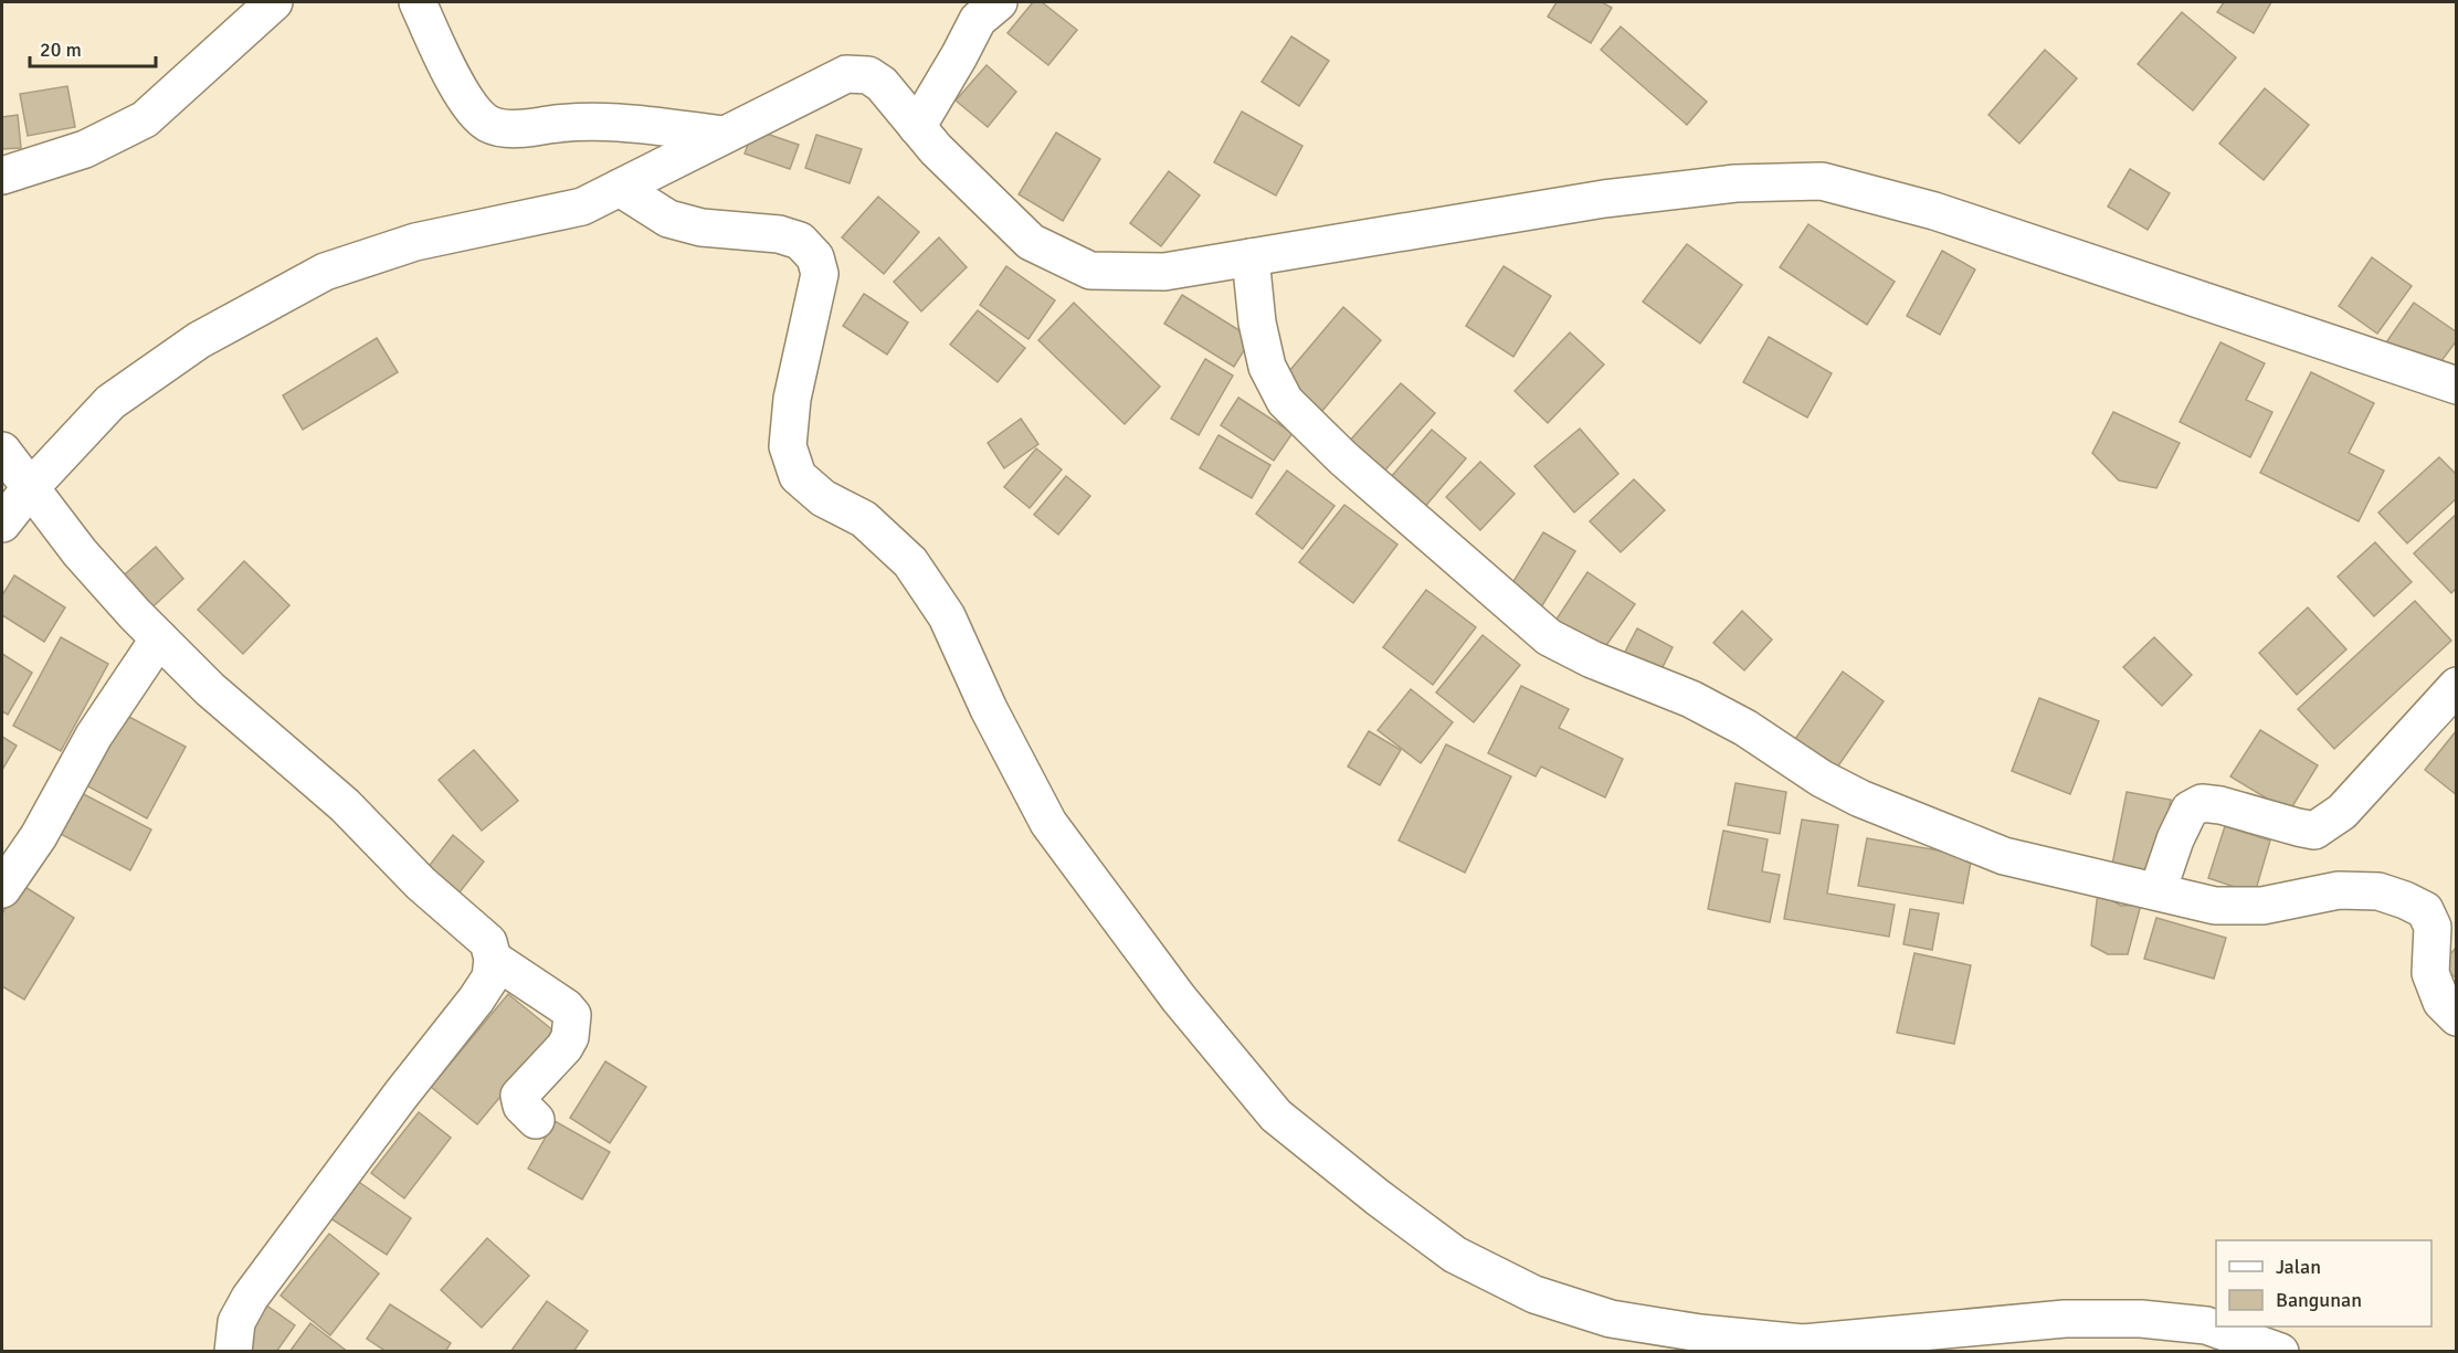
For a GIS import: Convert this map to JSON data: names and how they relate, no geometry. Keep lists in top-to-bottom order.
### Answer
{
  "legend": ["Jalan", "Bangunan"],
  "scale_bar": "20 m"
}
